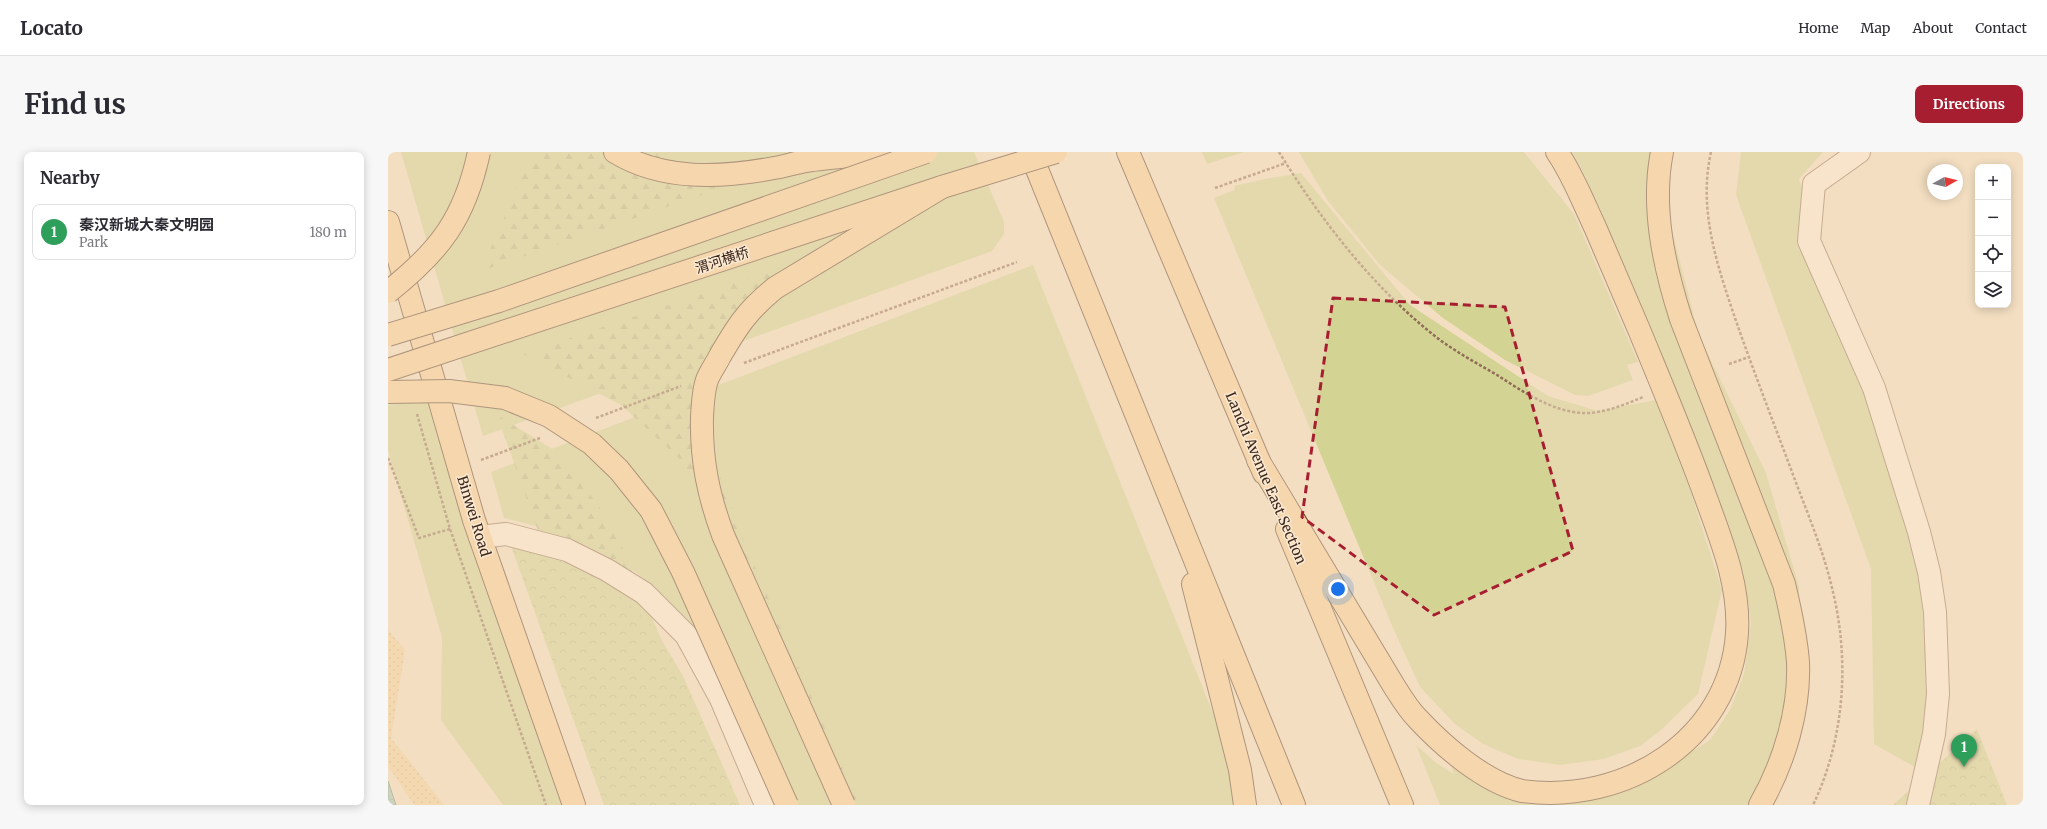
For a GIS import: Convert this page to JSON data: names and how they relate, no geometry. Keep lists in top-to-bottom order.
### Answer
{
  "streets": {
    "main road": ["渭河横桥", "Lanchi Avenue East Section", "Binwei Road"]
  },
  "north": "right",
  "page": {
    "header": "Locato",
    "nav": [
      "Home",
      "Map",
      "About",
      "Contact"
    ],
    "buttons": "Directions",
    "title": "Find us",
    "heading": "Nearby",
    "map_buttons": ["+", "−"],
    "list": [
      {
        "mark": "1",
        "name": "秦汉新城大秦文明园",
        "note": "Park",
        "value": "180 m"
      }
    ],
    "pins": "1"
  }
}
